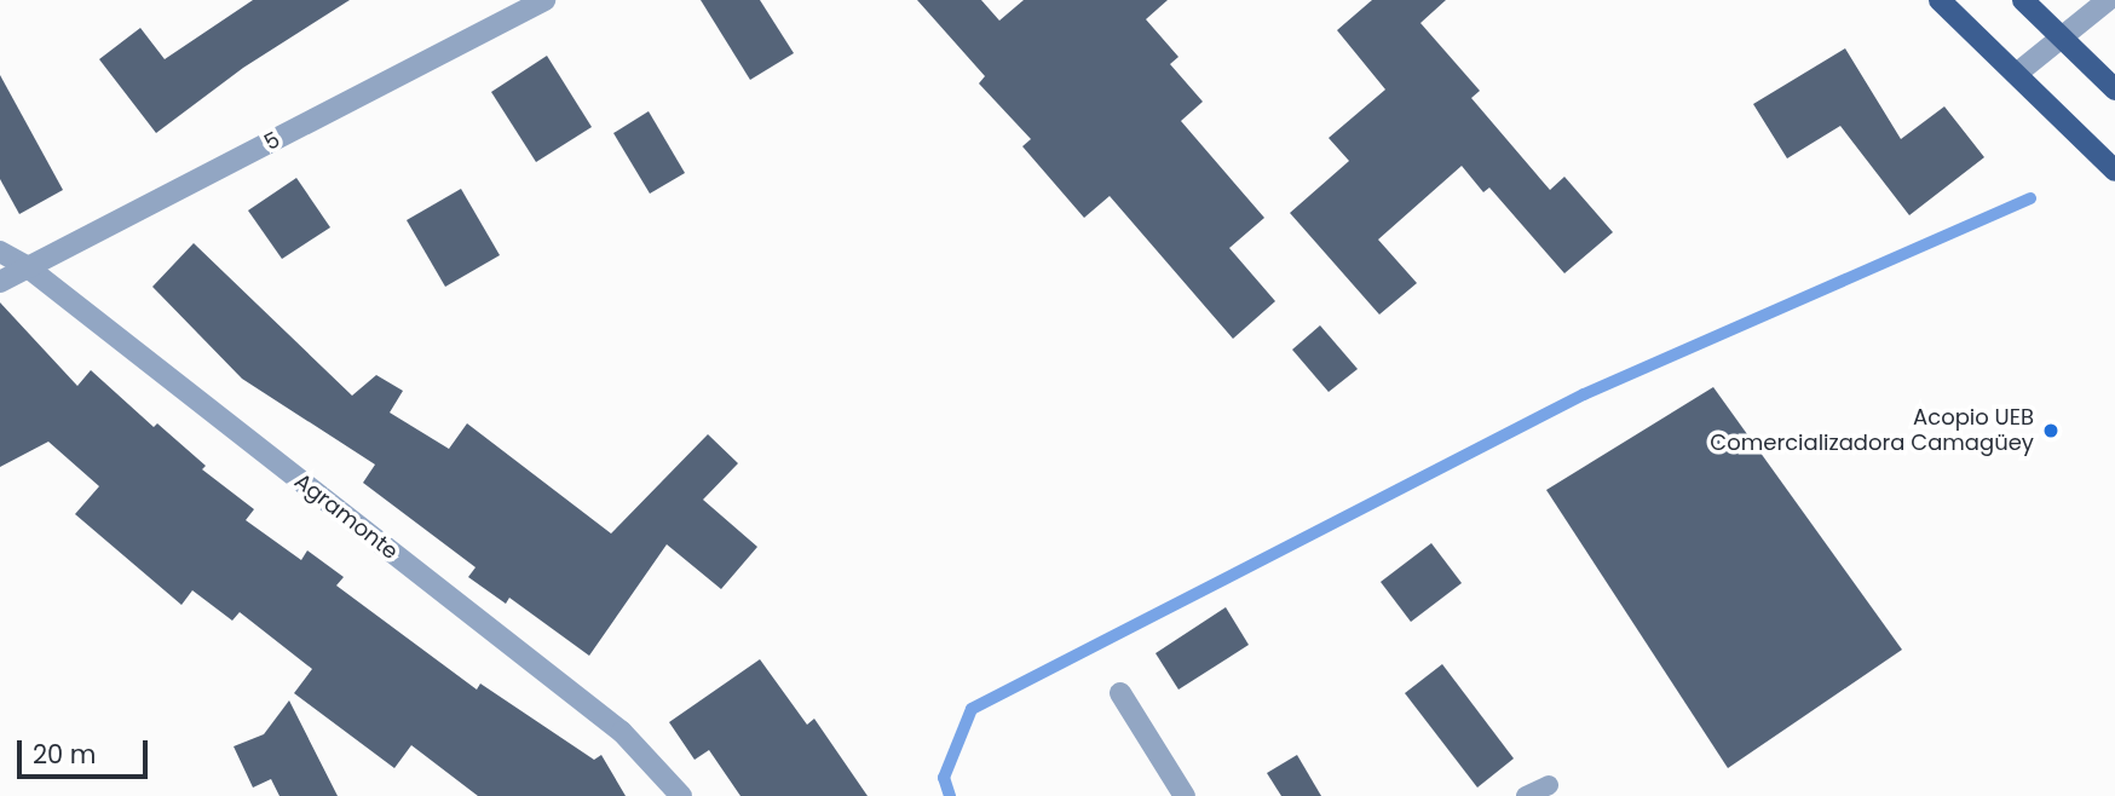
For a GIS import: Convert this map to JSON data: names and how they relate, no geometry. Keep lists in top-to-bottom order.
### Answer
{
  "streets": {
    "street": ["5", "Agramonte"]
  },
  "crossings": [
    ["5", "Agramonte"]
  ],
  "places": ["Acopio UEB Comercializadora Camagüey"],
  "scale_bar": "20 m"
}
